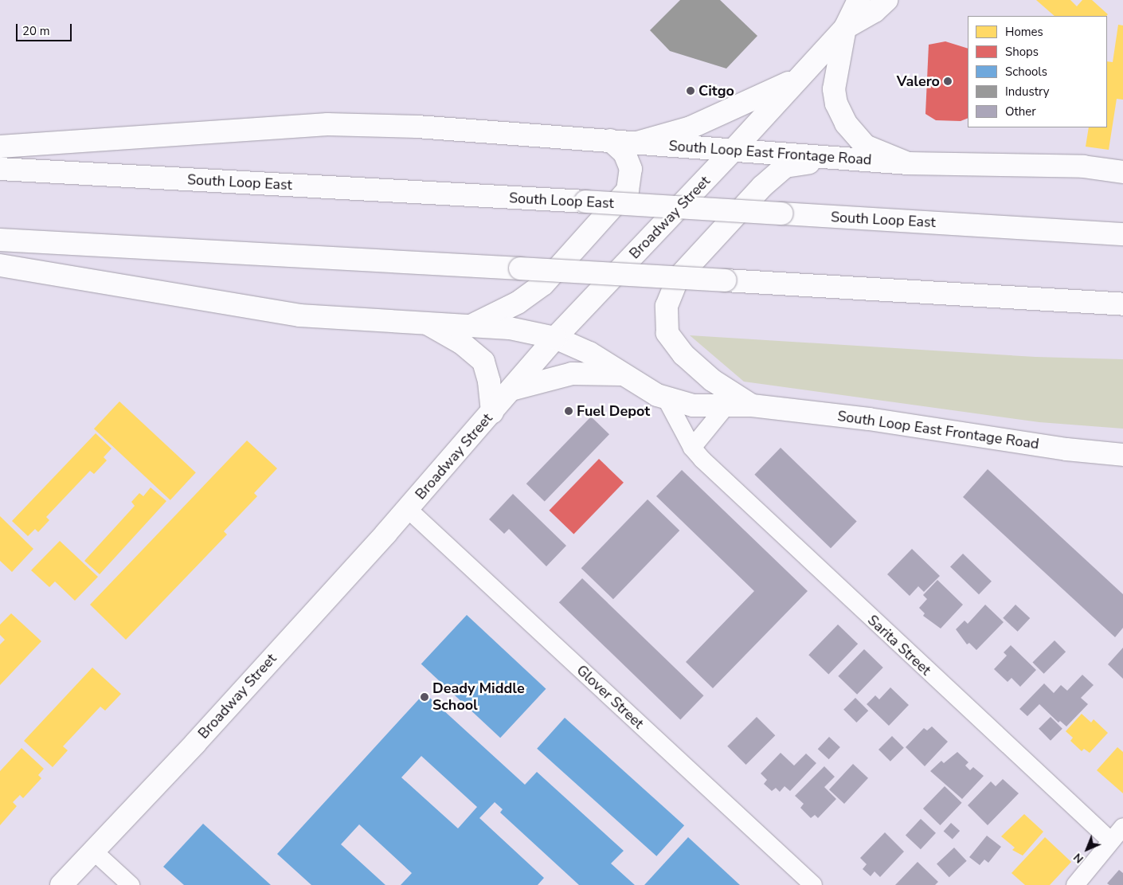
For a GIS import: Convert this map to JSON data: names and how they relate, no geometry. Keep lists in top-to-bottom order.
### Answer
{
  "streets": {
    "main road": ["South Loop East Frontage Road", "South Loop East", "Broadway Street"],
    "street": ["Sarita Street", "Glover Street"]
  },
  "crossings": [
    ["South Loop East Frontage Road", "Broadway Street"],
    ["South Loop East Frontage Road", "Sarita Street"],
    ["Broadway Street", "Glover Street"]
  ],
  "places": [
    "Valero",
    "Citgo",
    "Fuel Depot",
    "Deady Middle School"
  ],
  "legend": [
    "Homes",
    "Shops",
    "Schools",
    "Industry",
    "Other"
  ],
  "scale_bar": "20 m",
  "north": "bottom left"
}
